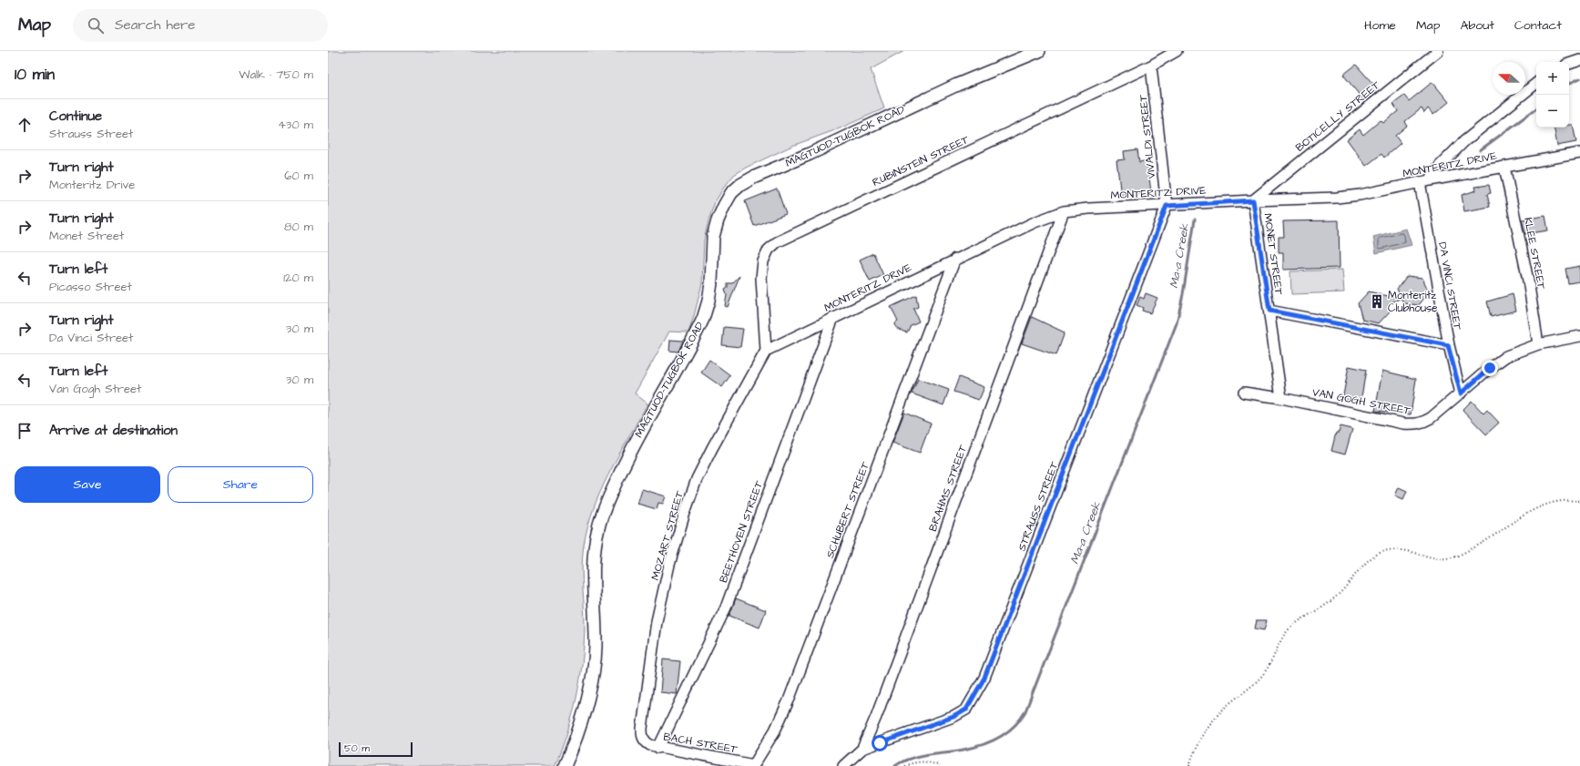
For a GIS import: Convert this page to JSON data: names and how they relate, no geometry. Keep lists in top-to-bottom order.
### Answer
{
  "streets": {
    "main road": ["MAGTUOD-TUGBOK ROAD"],
    "street": [
      "BOTICELLY STREET",
      "VIVALDI STREET",
      "RUBINSTEIN STREET",
      "MONTERITZ DRIVE",
      "KLEE STREET",
      "MONET STREET",
      "DA VINCI STREET",
      "VAN GOGH STREET",
      "BRAHMS STREET",
      "STRAUSS STREET",
      "SCHUBERT STREET",
      "BEETHOVEN STREET",
      "MOZART STREET",
      "BACH STREET"
    ]
  },
  "crossings": [
    ["BOTICELLY STREET", "MONTERITZ DRIVE"],
    ["BOTICELLY STREET", "MONET STREET"],
    ["VIVALDI STREET", "RUBINSTEIN STREET"],
    ["VIVALDI STREET", "MONTERITZ DRIVE"],
    ["VIVALDI STREET", "STRAUSS STREET"],
    ["RUBINSTEIN STREET", "MONTERITZ DRIVE"],
    ["RUBINSTEIN STREET", "MOZART STREET"],
    ["MONTERITZ DRIVE", "KLEE STREET"],
    ["MONTERITZ DRIVE", "MONET STREET"],
    ["MONTERITZ DRIVE", "DA VINCI STREET"],
    ["MONTERITZ DRIVE", "BRAHMS STREET"],
    ["MONTERITZ DRIVE", "STRAUSS STREET"],
    ["MONTERITZ DRIVE", "SCHUBERT STREET"],
    ["MONTERITZ DRIVE", "BEETHOVEN STREET"],
    ["MONTERITZ DRIVE", "MOZART STREET"],
    ["KLEE STREET", "VAN GOGH STREET"],
    ["MONET STREET", "VAN GOGH STREET"],
    ["DA VINCI STREET", "VAN GOGH STREET"],
    ["BRAHMS STREET", "STRAUSS STREET"],
    ["SCHUBERT STREET", "BACH STREET"],
    ["BEETHOVEN STREET", "BACH STREET"],
    ["MOZART STREET", "BACH STREET"]
  ],
  "water": ["Ma-a Creek"],
  "places": {
    "building": ["Monteritz Clubhouse"]
  },
  "scale_bar": "50 m",
  "north": "left",
  "page": {
    "header": "Map",
    "search": "Search here",
    "nav": [
      "Home",
      "Map",
      "About",
      "Contact"
    ],
    "heading": ["10 min", "Walk · 750 m"],
    "map_buttons": ["+", "−"],
    "list": [
      ["Continue", "Strauss Street", "430 m"],
      ["Turn right", "Monteritz Drive", "60 m"],
      ["Turn right", "Monet Street", "80 m"],
      ["Turn left", "Picasso Street", "120 m"],
      ["Turn right", "Da Vinci Street", "30 m"],
      ["Turn left", "Van Gogh Street", "30 m"],
      "Arrive at destination"
    ],
    "buttons": ["Save", "Share"],
    "scale": "50 m"
  }
}
